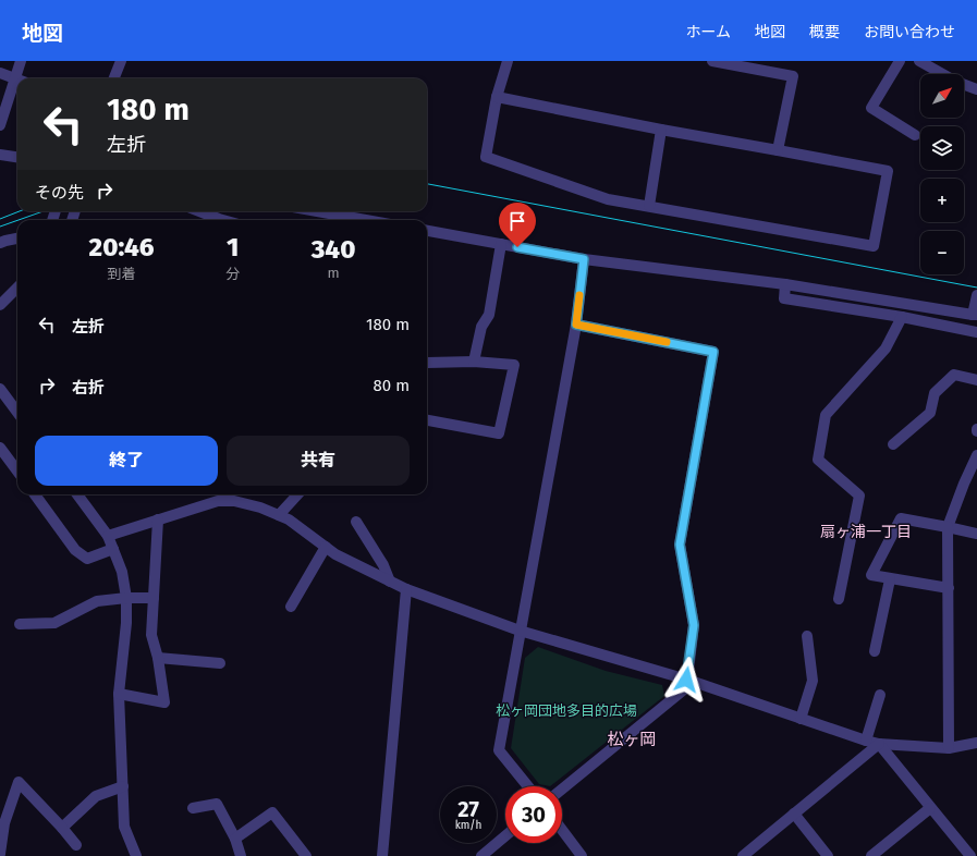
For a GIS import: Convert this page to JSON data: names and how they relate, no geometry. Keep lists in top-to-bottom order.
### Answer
{
  "districts": ["扇ヶ浦一丁目", "松ヶ岡"],
  "parks": ["松ヶ岡団地多目的広場"],
  "north": "top right",
  "page": {
    "header": "地図",
    "nav": [
      "ホーム",
      "地図",
      "概要",
      "お問い合わせ"
    ],
    "map_buttons": ["+", "−"],
    "turn": ["180 m", "左折"],
    "then": "その先",
    "eta": [
      "20:46",
      "到着",
      "1",
      "分",
      "340",
      "m"
    ],
    "list": [
      {
        "name": "左折",
        "value": "180 m"
      },
      {
        "name": "右折",
        "value": "80 m"
      }
    ],
    "buttons": ["終了", "共有"],
    "speed": "27 km/h",
    "limit": "30"
  }
}
